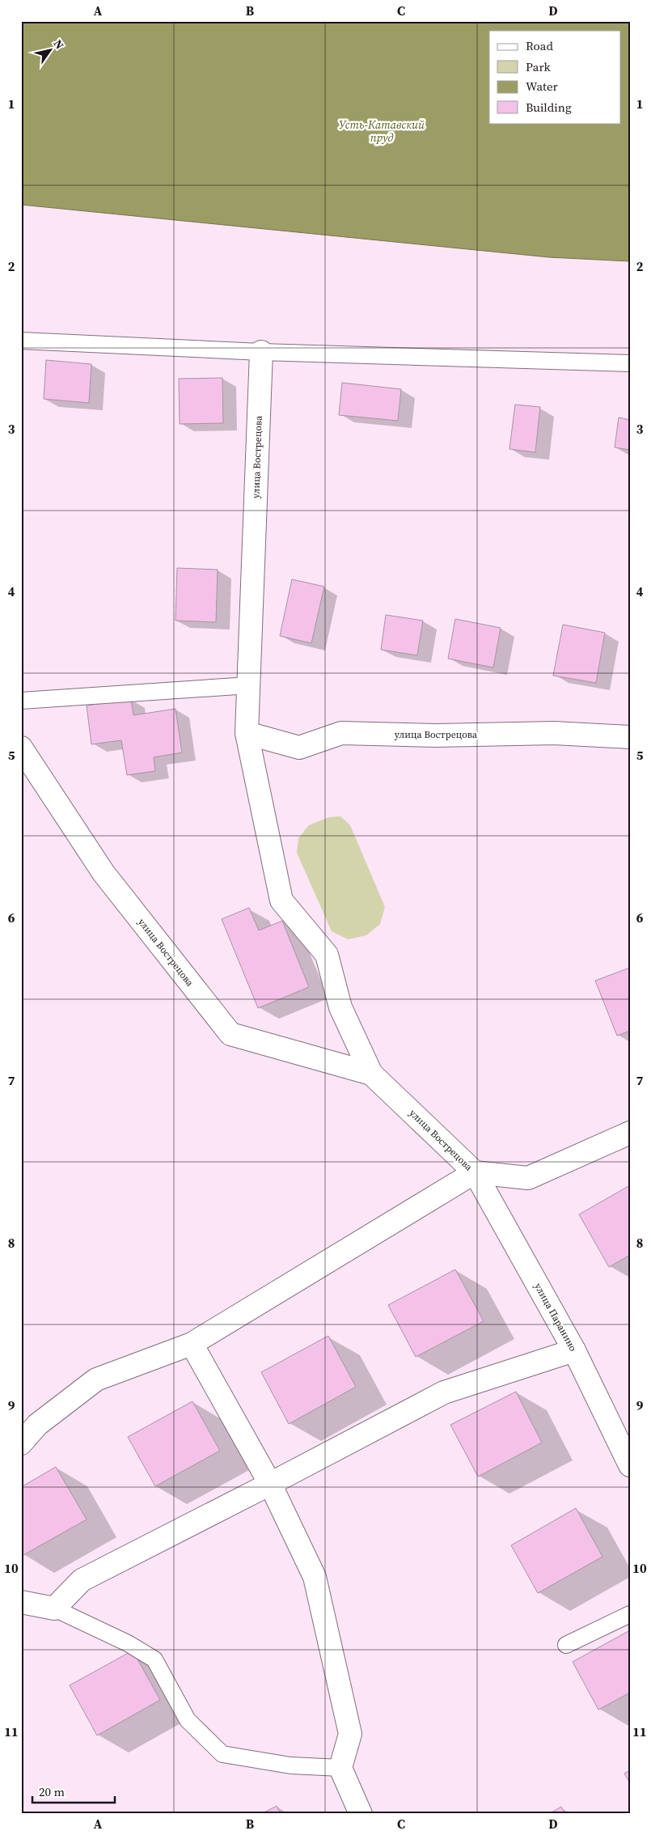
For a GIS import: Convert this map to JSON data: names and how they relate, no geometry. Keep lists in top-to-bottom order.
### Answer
{
  "streets": {
    "street": ["улица Вострецова", "улица Паранино"]
  },
  "crossings": [
    ["улица Вострецова", "улица Паранино"]
  ],
  "water": ["Усть-Катавский пруд"],
  "legend": [
    "Road",
    "Park",
    "Water",
    "Building"
  ],
  "scale_bar": "20 m",
  "north": "top right",
  "grid": {
    "columns": [
      "A",
      "B",
      "C",
      "D"
    ],
    "rows": [
      "1",
      "2",
      "3",
      "4",
      "5",
      "6",
      "7",
      "8",
      "9",
      "10",
      "11"
    ]
  }
}
